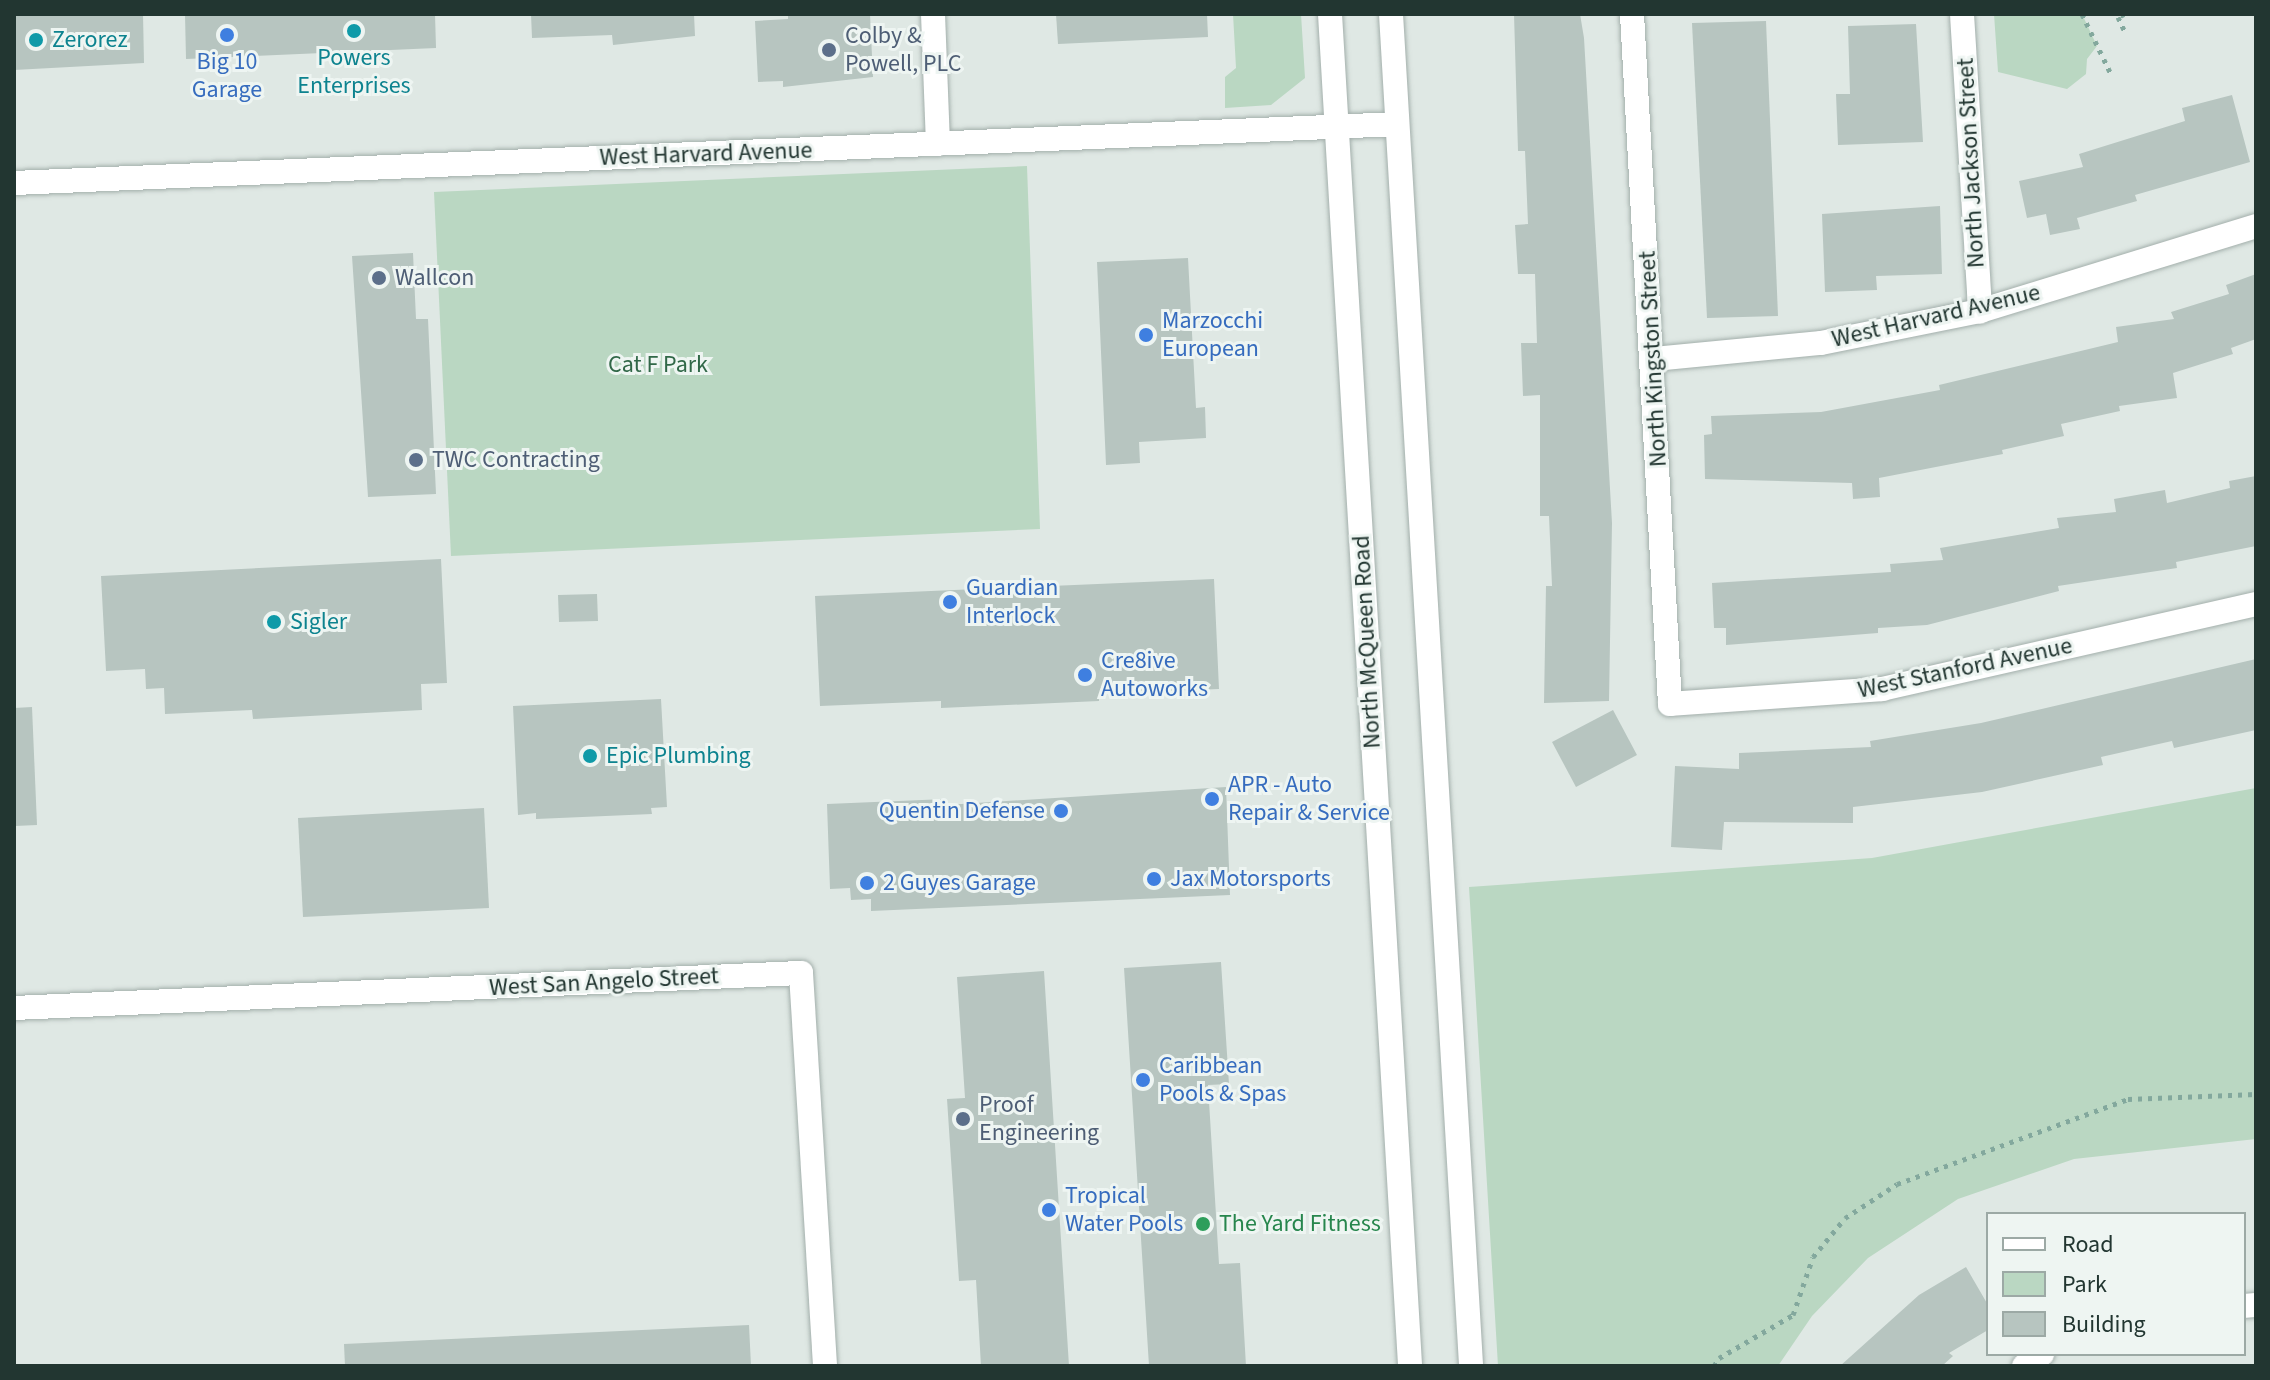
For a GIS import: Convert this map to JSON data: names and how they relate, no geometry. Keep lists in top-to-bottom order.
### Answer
{
  "streets": {
    "street": [
      "West Harvard Avenue",
      "North Jackson Street",
      "North Kingston Street",
      "North McQueen Road",
      "West Stanford Avenue",
      "West San Angelo Street"
    ]
  },
  "crossings": [
    ["West Harvard Avenue", "North Jackson Street"],
    ["West Harvard Avenue", "North Kingston Street"],
    ["West Harvard Avenue", "North McQueen Road"],
    ["North Kingston Street", "West Stanford Avenue"]
  ],
  "parks": ["Cat F Park"],
  "places": [
    "Powers Enterprises",
    "Big 10 Garage",
    "Zerorez",
    "Colby & Powell, PLC",
    "Wallcon",
    "Marzocchi European",
    "TWC Contracting",
    "Guardian Interlock",
    "Sigler",
    "Cre8ive Autoworks",
    "Epic Plumbing",
    "APR - Auto Repair & Service",
    "Quentin Defense",
    "Jax Motorsports",
    "2 Guyes Garage",
    "Caribbean Pools & Spas",
    "Proof Engineering",
    "Tropical Water Pools",
    "The Yard Fitness"
  ],
  "legend": ["Road", "Park", "Building"]
}
